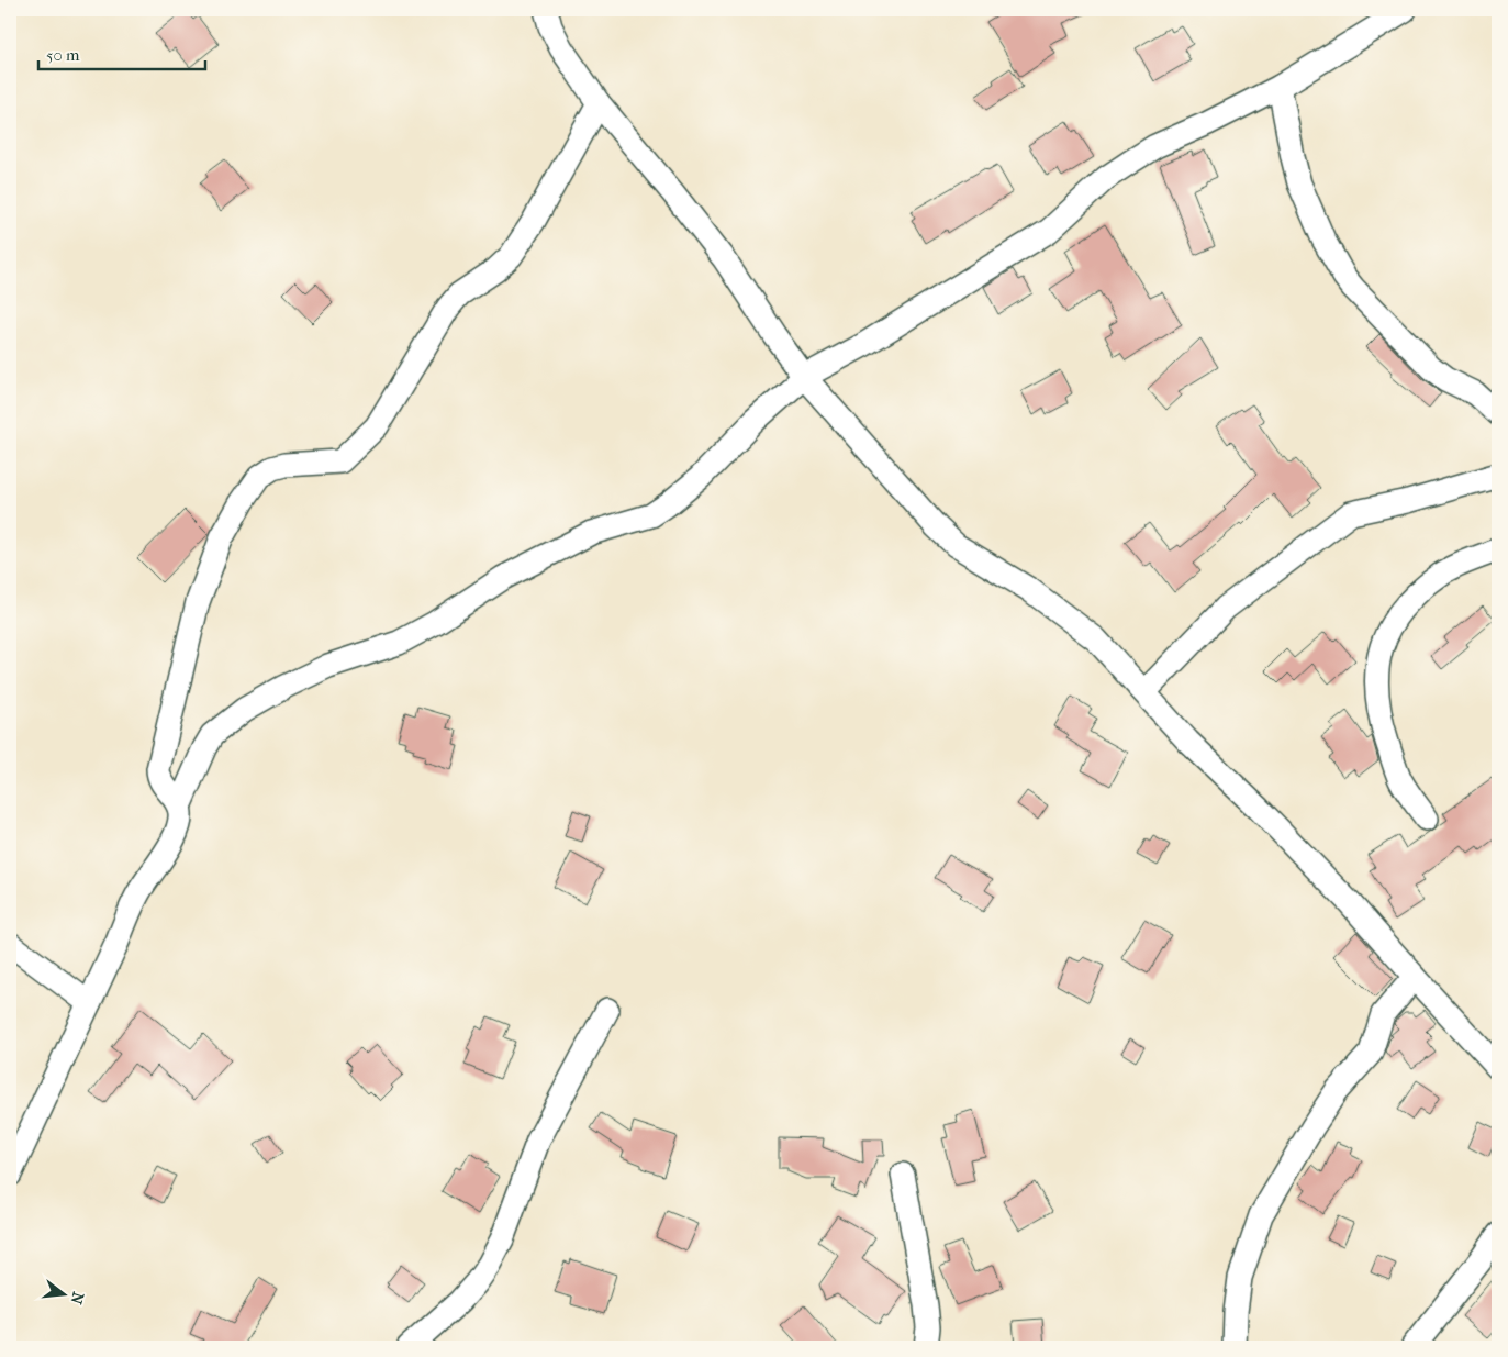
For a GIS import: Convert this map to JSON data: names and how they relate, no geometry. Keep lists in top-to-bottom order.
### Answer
{
  "scale_bar": "50 m",
  "north": "right"
}
